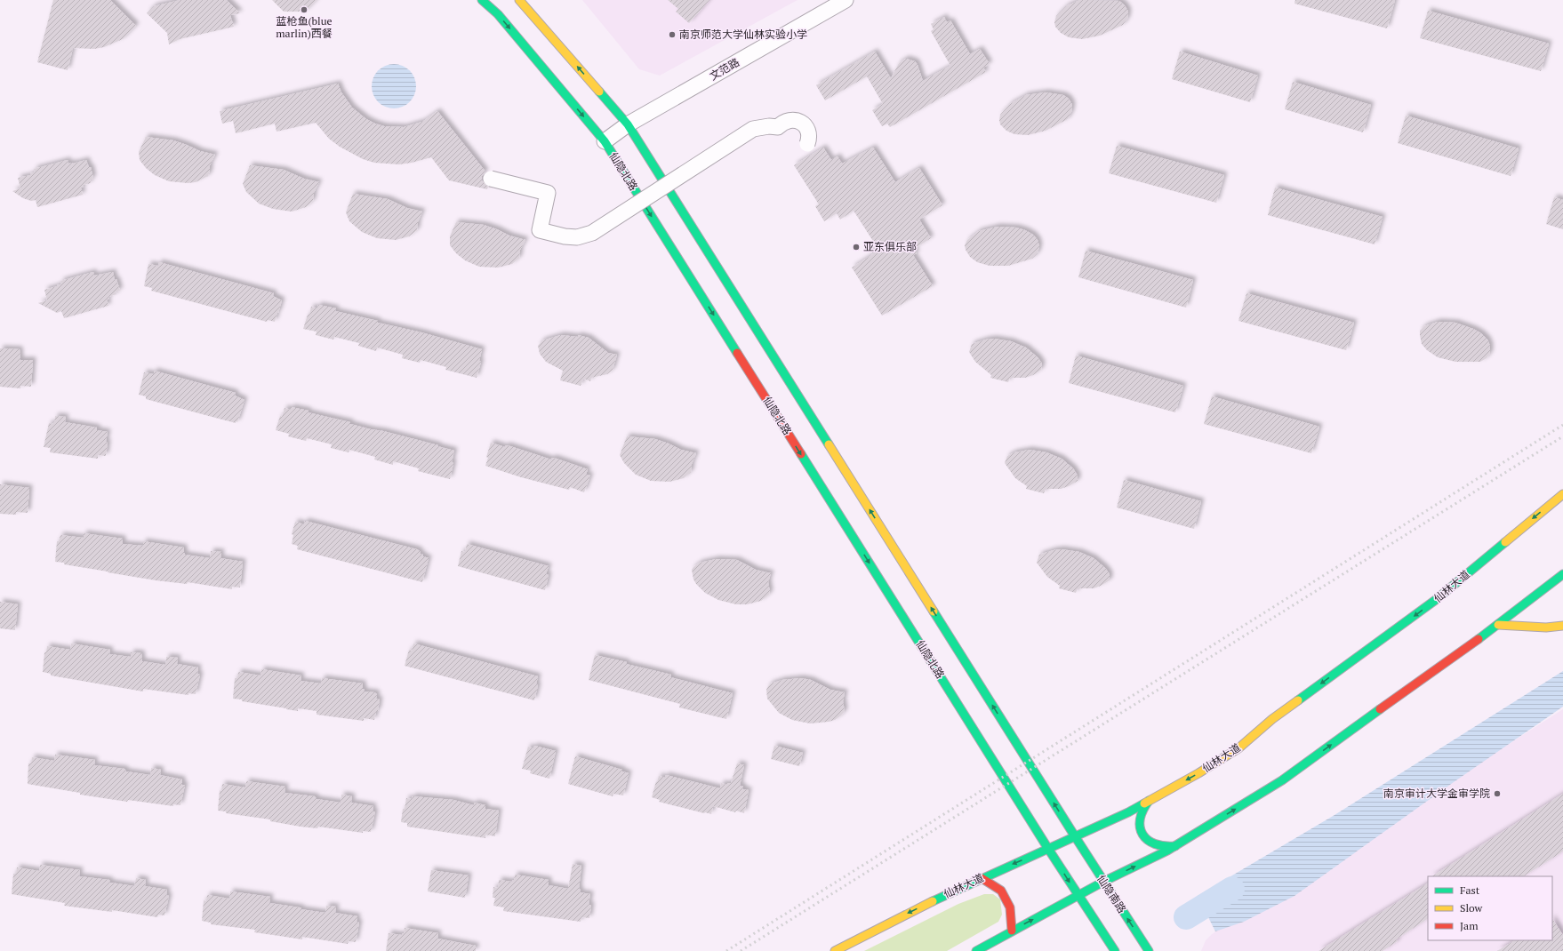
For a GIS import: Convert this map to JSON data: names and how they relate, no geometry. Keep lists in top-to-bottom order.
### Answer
{
  "streets": {
    "main road": ["仙隐北路", "仙林大道", "仙隐南路"],
    "street": ["文范路"]
  },
  "crossings": [
    ["文范路", "仙隐北路"],
    ["仙隐北路", "仙林大道"],
    ["仙林大道", "仙隐南路"]
  ],
  "places": [
    "蓝枪鱼(blue marlin)西餐",
    "南京师范大学仙林实验小学",
    "亚东俱乐部",
    "南京审计大学金审学院"
  ],
  "legend": ["Fast", "Slow", "Jam"]
}
